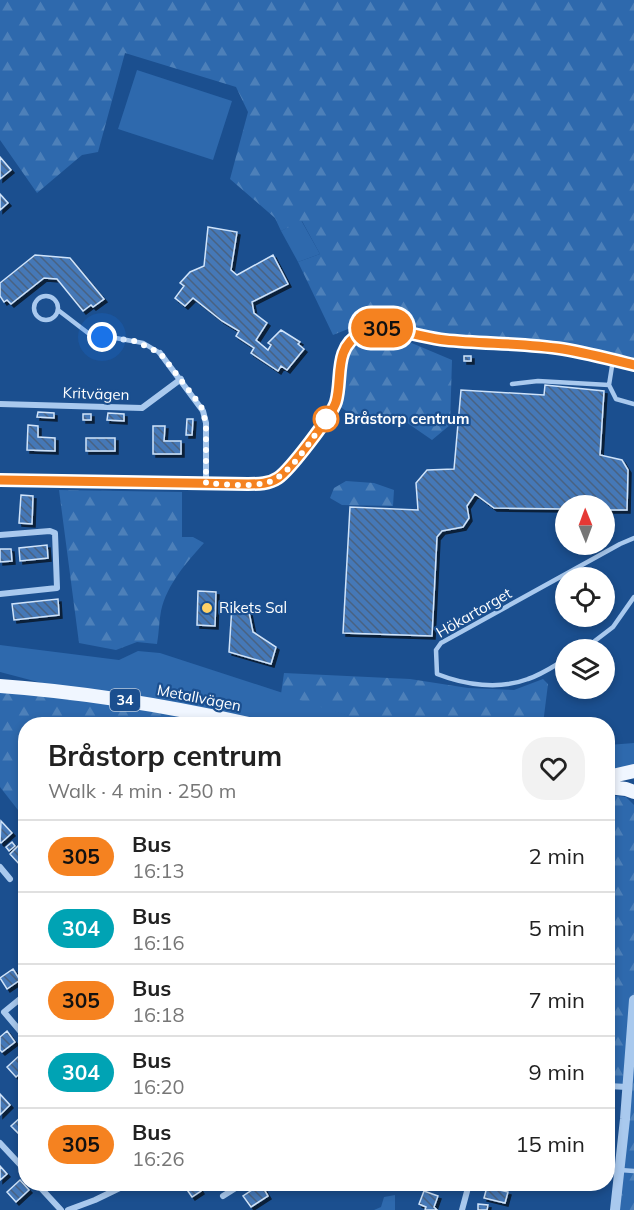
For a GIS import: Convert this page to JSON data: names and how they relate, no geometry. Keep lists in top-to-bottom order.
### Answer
{
  "streets": {
    "main road": ["Metallvägen", "34"],
    "street": ["Kritvägen"],
    "lane": ["Hökartorget"]
  },
  "places": ["Bråstorp centrum", "Rikets Sal"],
  "lines": ["bus line 305"],
  "north": "top",
  "page": {
    "on_map": "305",
    "heading": ["Bråstorp centrum", "Walk · 4 min · 250 m"],
    "list": [
      {
        "mark": "305",
        "name": "Bus",
        "note": "16:13",
        "value": "2 min"
      },
      {
        "mark": "304",
        "name": "Bus",
        "note": "16:16",
        "value": "5 min"
      },
      {
        "mark": "305",
        "name": "Bus",
        "note": "16:18",
        "value": "7 min"
      },
      {
        "mark": "304",
        "name": "Bus",
        "note": "16:20",
        "value": "9 min"
      },
      {
        "mark": "305",
        "name": "Bus",
        "note": "16:26",
        "value": "15 min"
      }
    ]
  }
}
